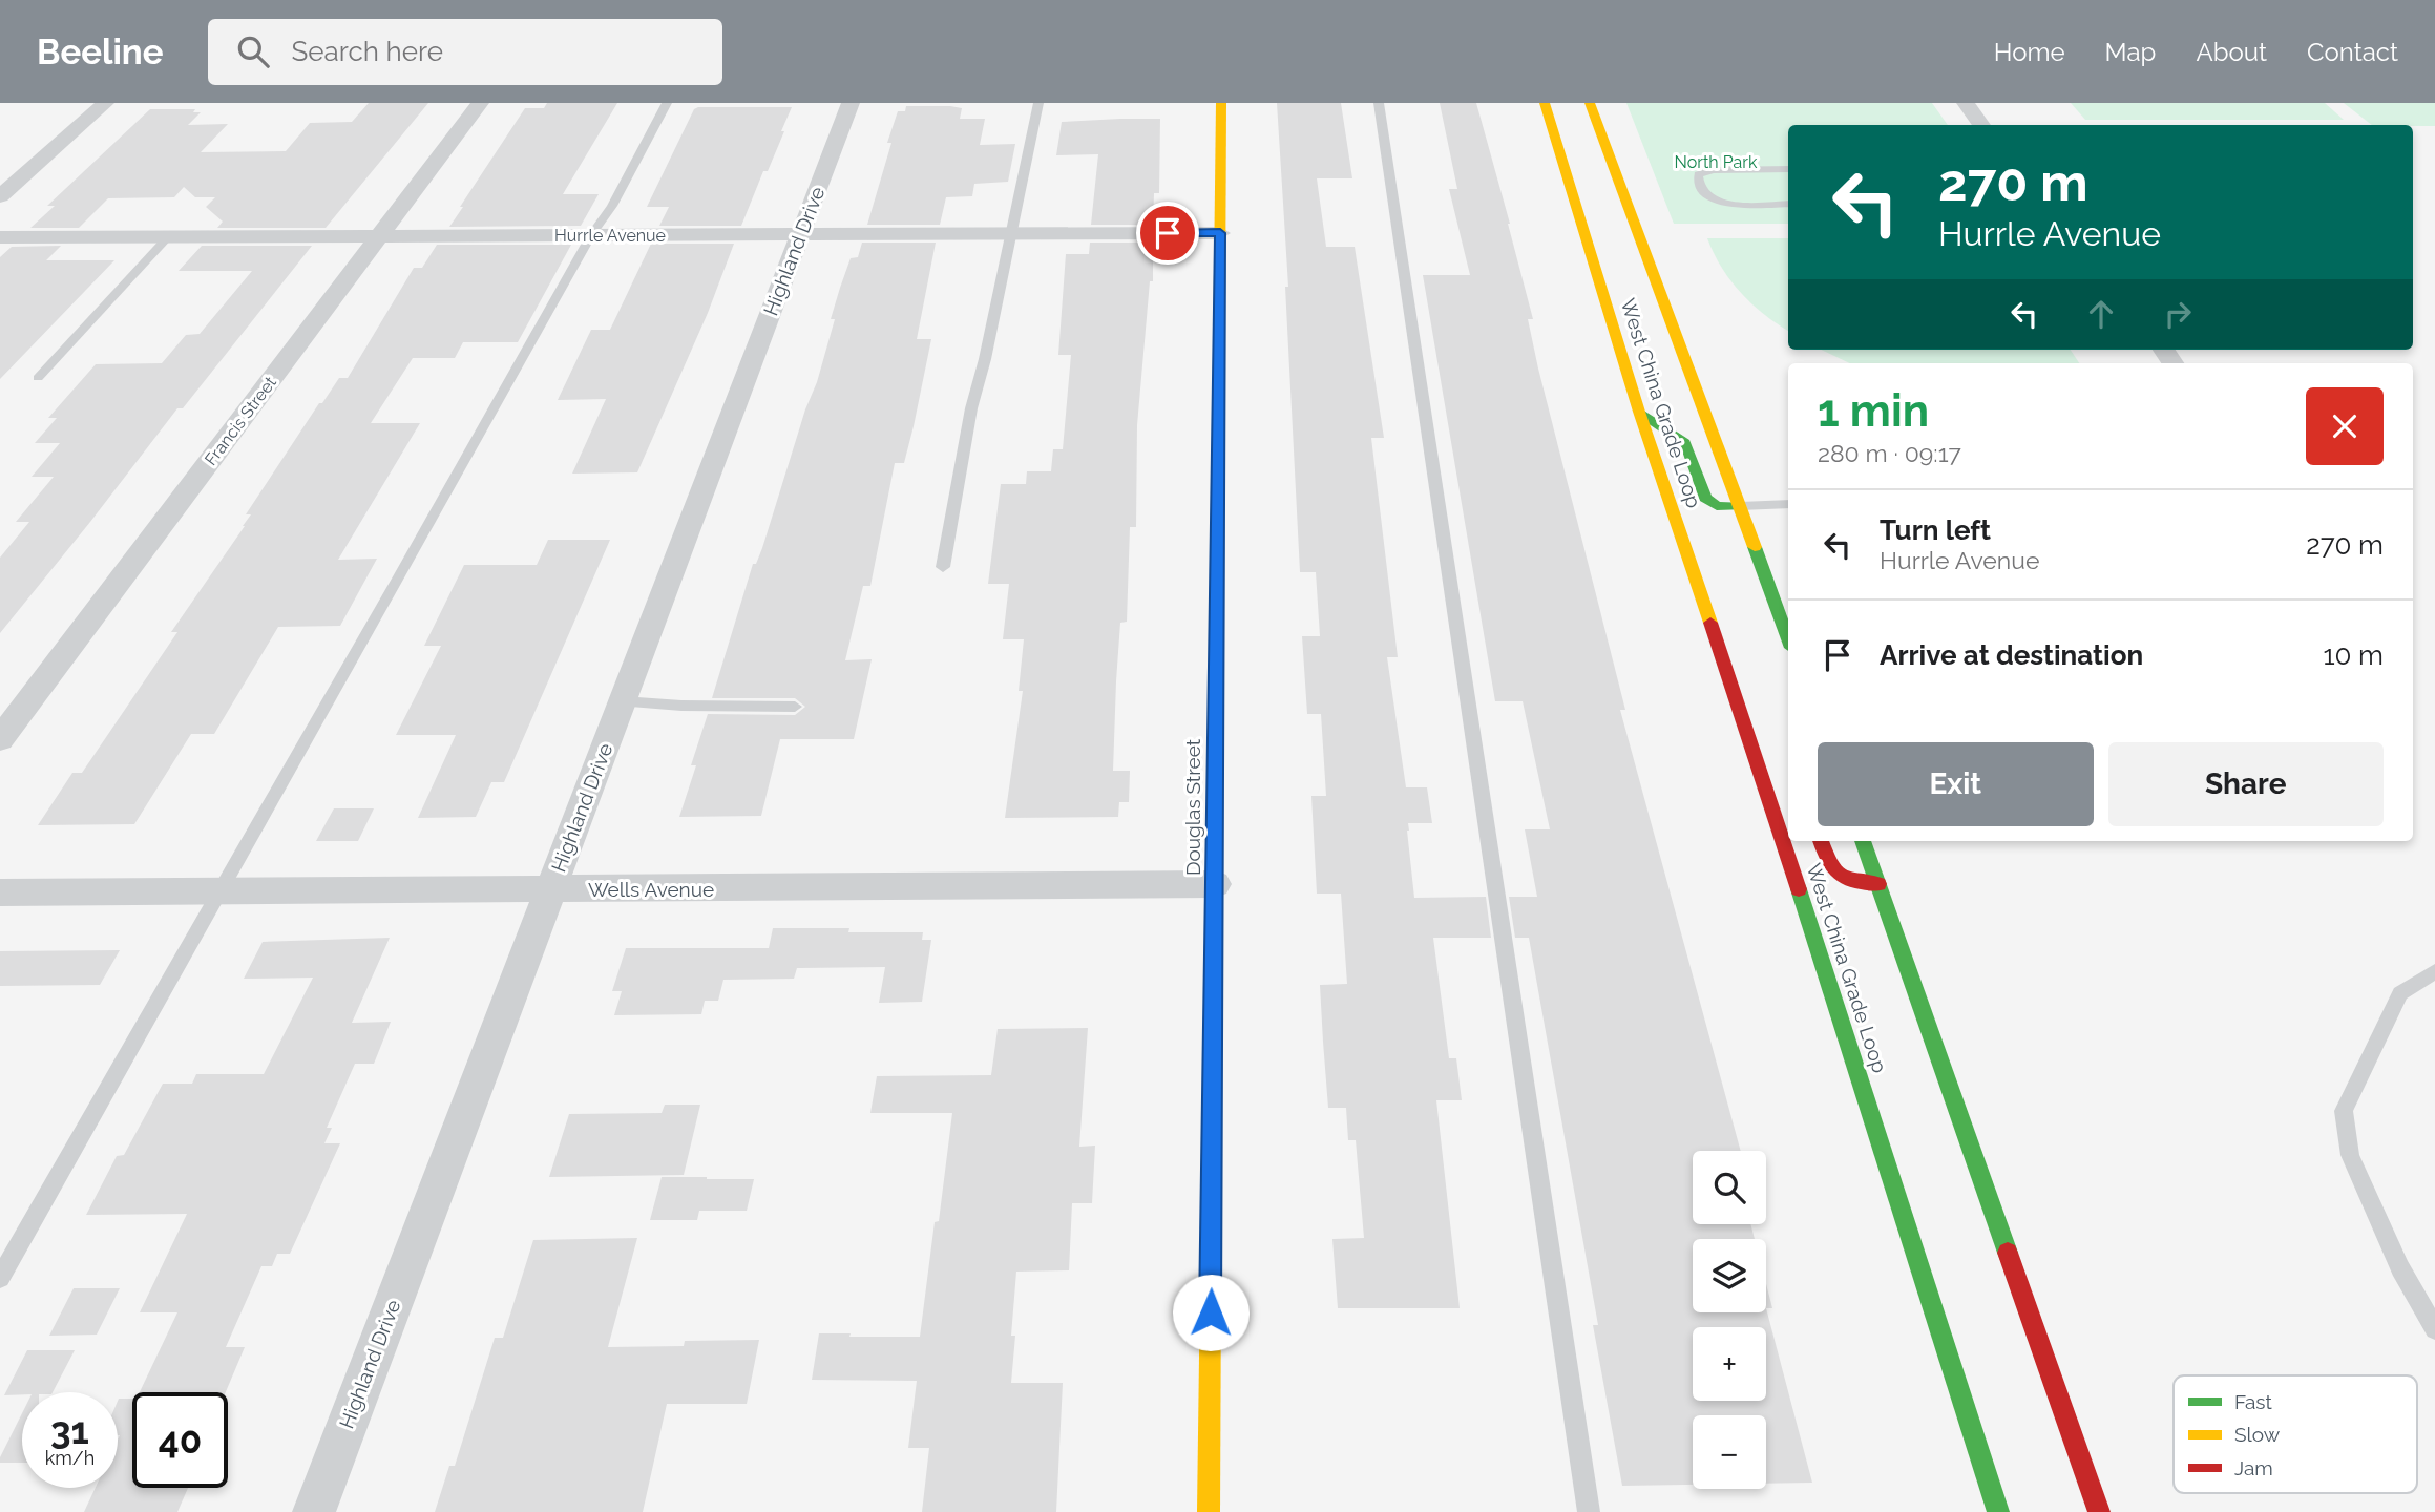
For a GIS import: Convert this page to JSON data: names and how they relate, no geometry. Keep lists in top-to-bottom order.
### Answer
{
  "streets": {
    "main road": ["West China Grade Loop", "Douglas Street"],
    "street": [
      "Hurrle Avenue",
      "Highland Drive",
      "Francis Street",
      "Wells Avenue"
    ]
  },
  "crossings": [
    ["Hurrle Avenue", "Highland Drive"],
    ["Hurrle Avenue", "Francis Street"],
    ["Hurrle Avenue", "Douglas Street"],
    ["Highland Drive", "Wells Avenue"],
    ["Douglas Street", "Wells Avenue"]
  ],
  "parks": ["North Park"],
  "legend": ["Fast", "Slow", "Jam"],
  "page": {
    "header": "Beeline",
    "search": "Search here",
    "nav": [
      "Home",
      "Map",
      "About",
      "Contact"
    ],
    "turn": ["270 m", "Hurrle Avenue"],
    "heading": ["1 min", "280 m · 09:17"],
    "list": [
      {
        "name": "Turn left",
        "note": "Hurrle Avenue",
        "value": "270 m"
      },
      {
        "name": "Arrive at destination",
        "value": "10 m"
      }
    ],
    "buttons": ["Exit", "Share"],
    "map_buttons": ["+", "−"],
    "speed": "31 km/h",
    "limit": "40"
  }
}
